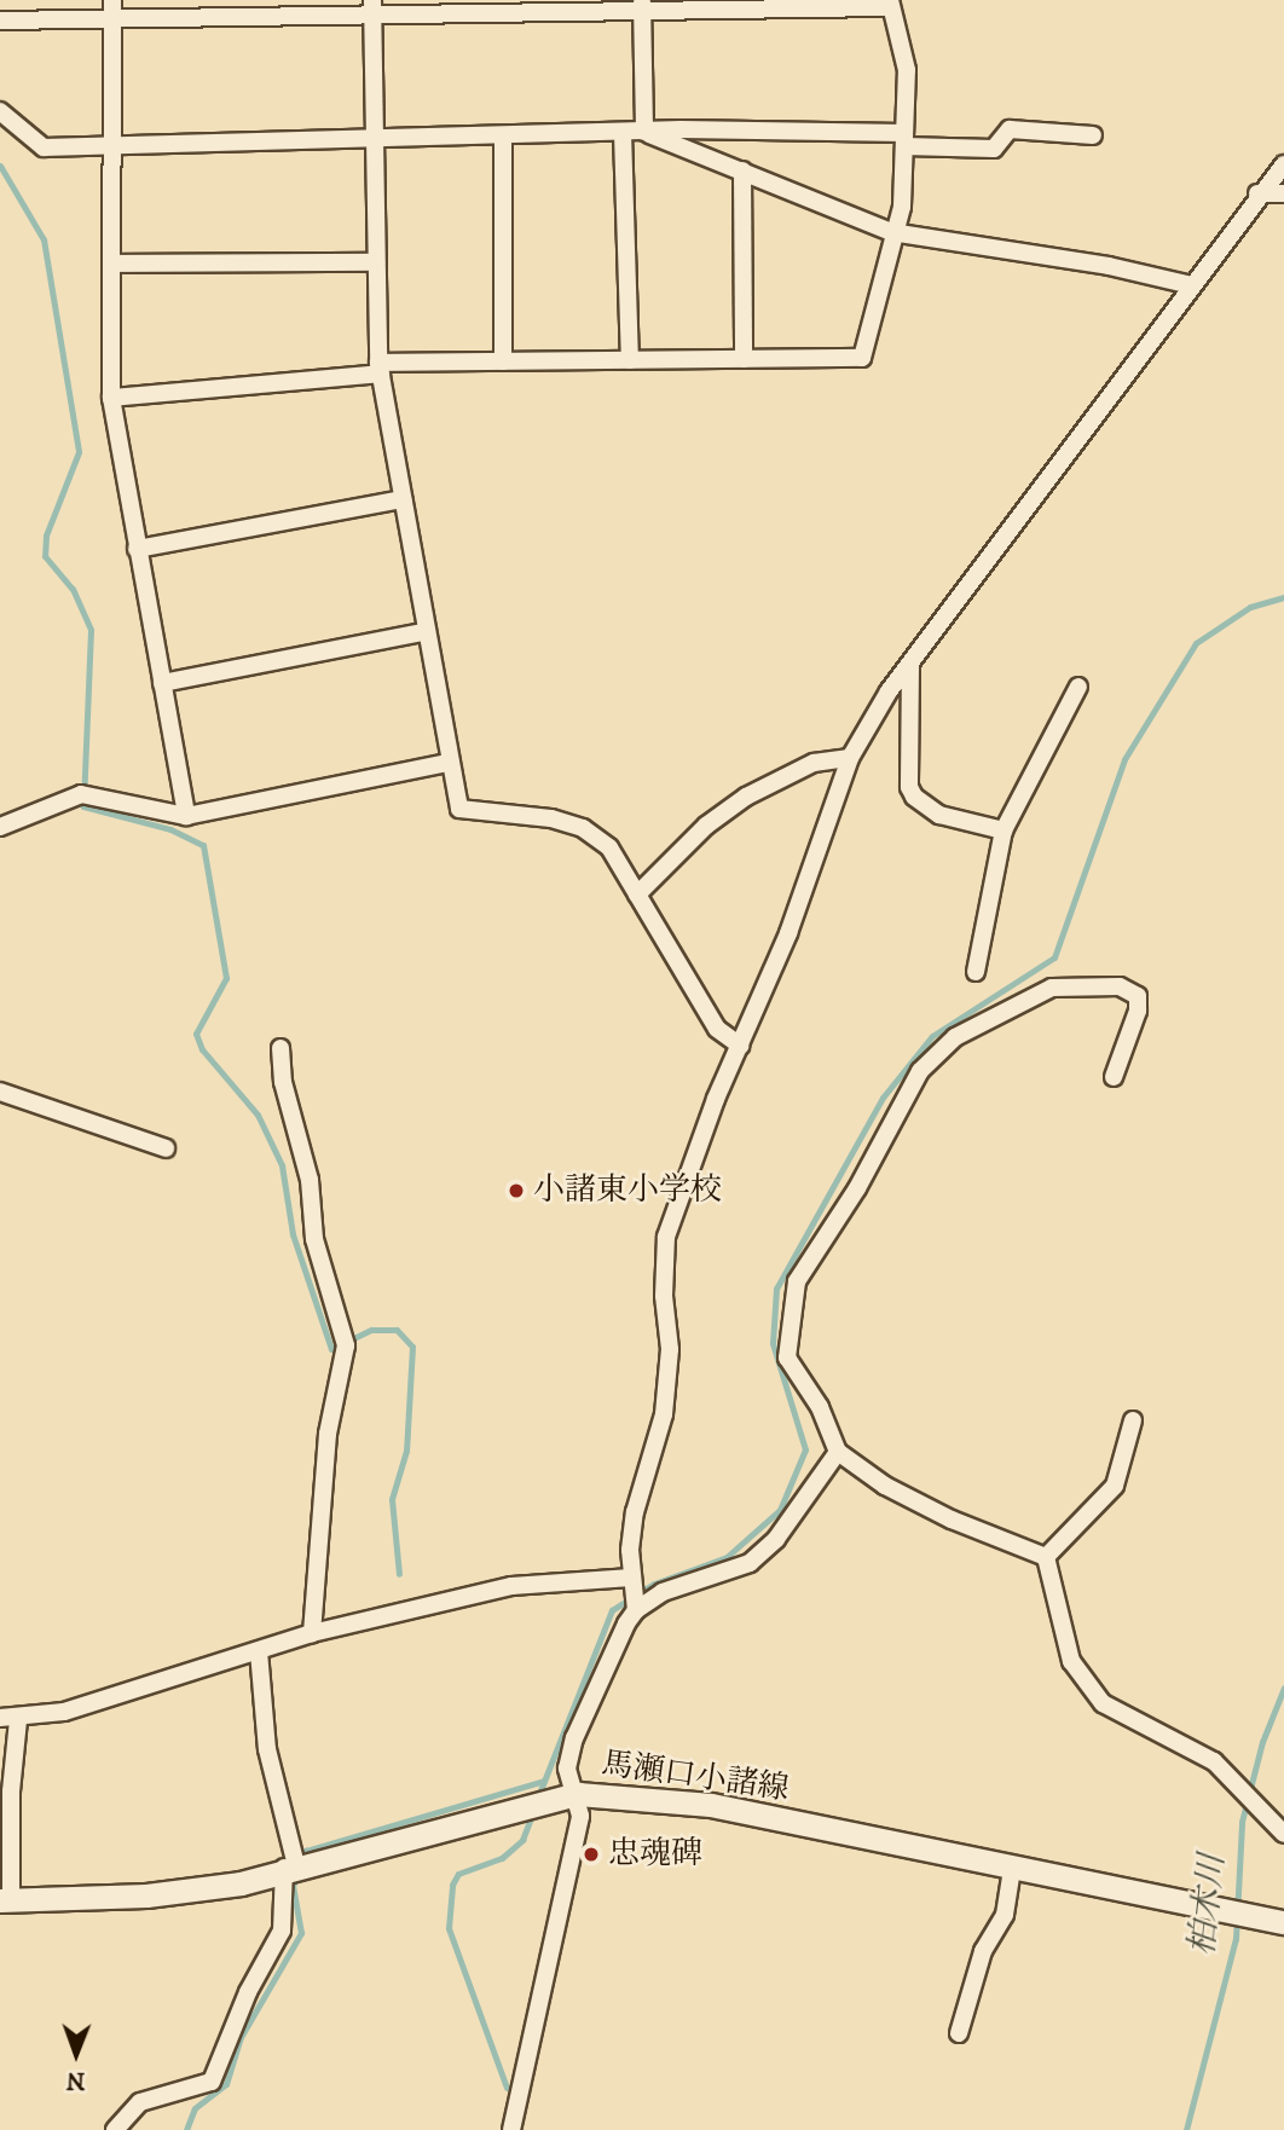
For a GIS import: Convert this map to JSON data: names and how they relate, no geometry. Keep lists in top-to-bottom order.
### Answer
{
  "streets": {
    "main road": ["馬瀬口小諸線"]
  },
  "water": ["柏木川"],
  "places": ["小諸東小学校", "忠魂碑"],
  "north": "bottom"
}
